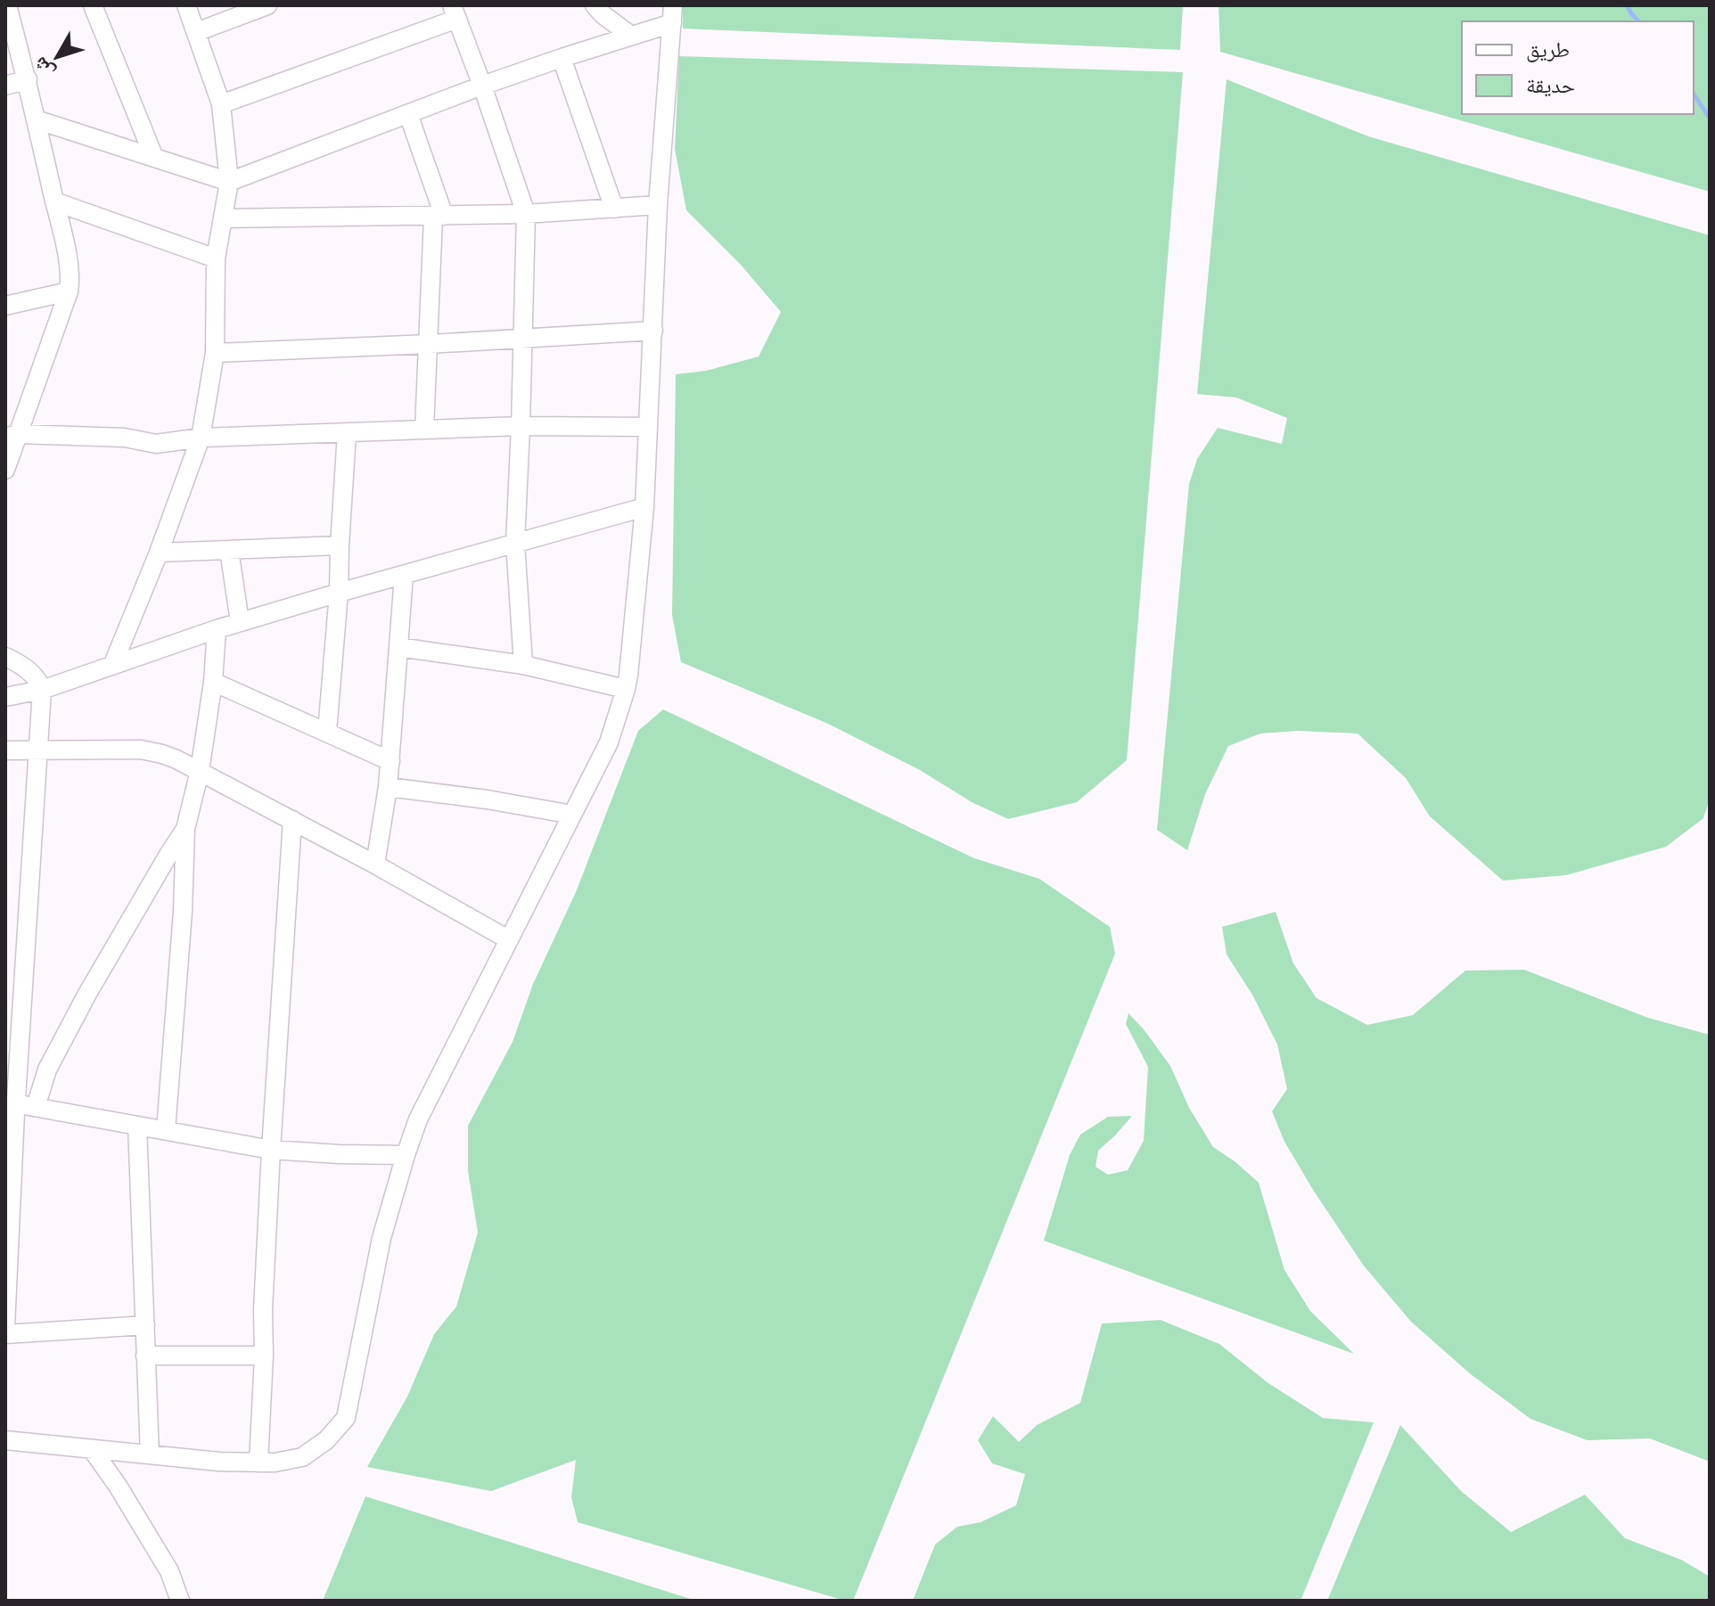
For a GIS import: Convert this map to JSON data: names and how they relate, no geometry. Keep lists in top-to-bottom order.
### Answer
{
  "legend": ["طريق", "حديقة"],
  "north": "bottom left"
}
